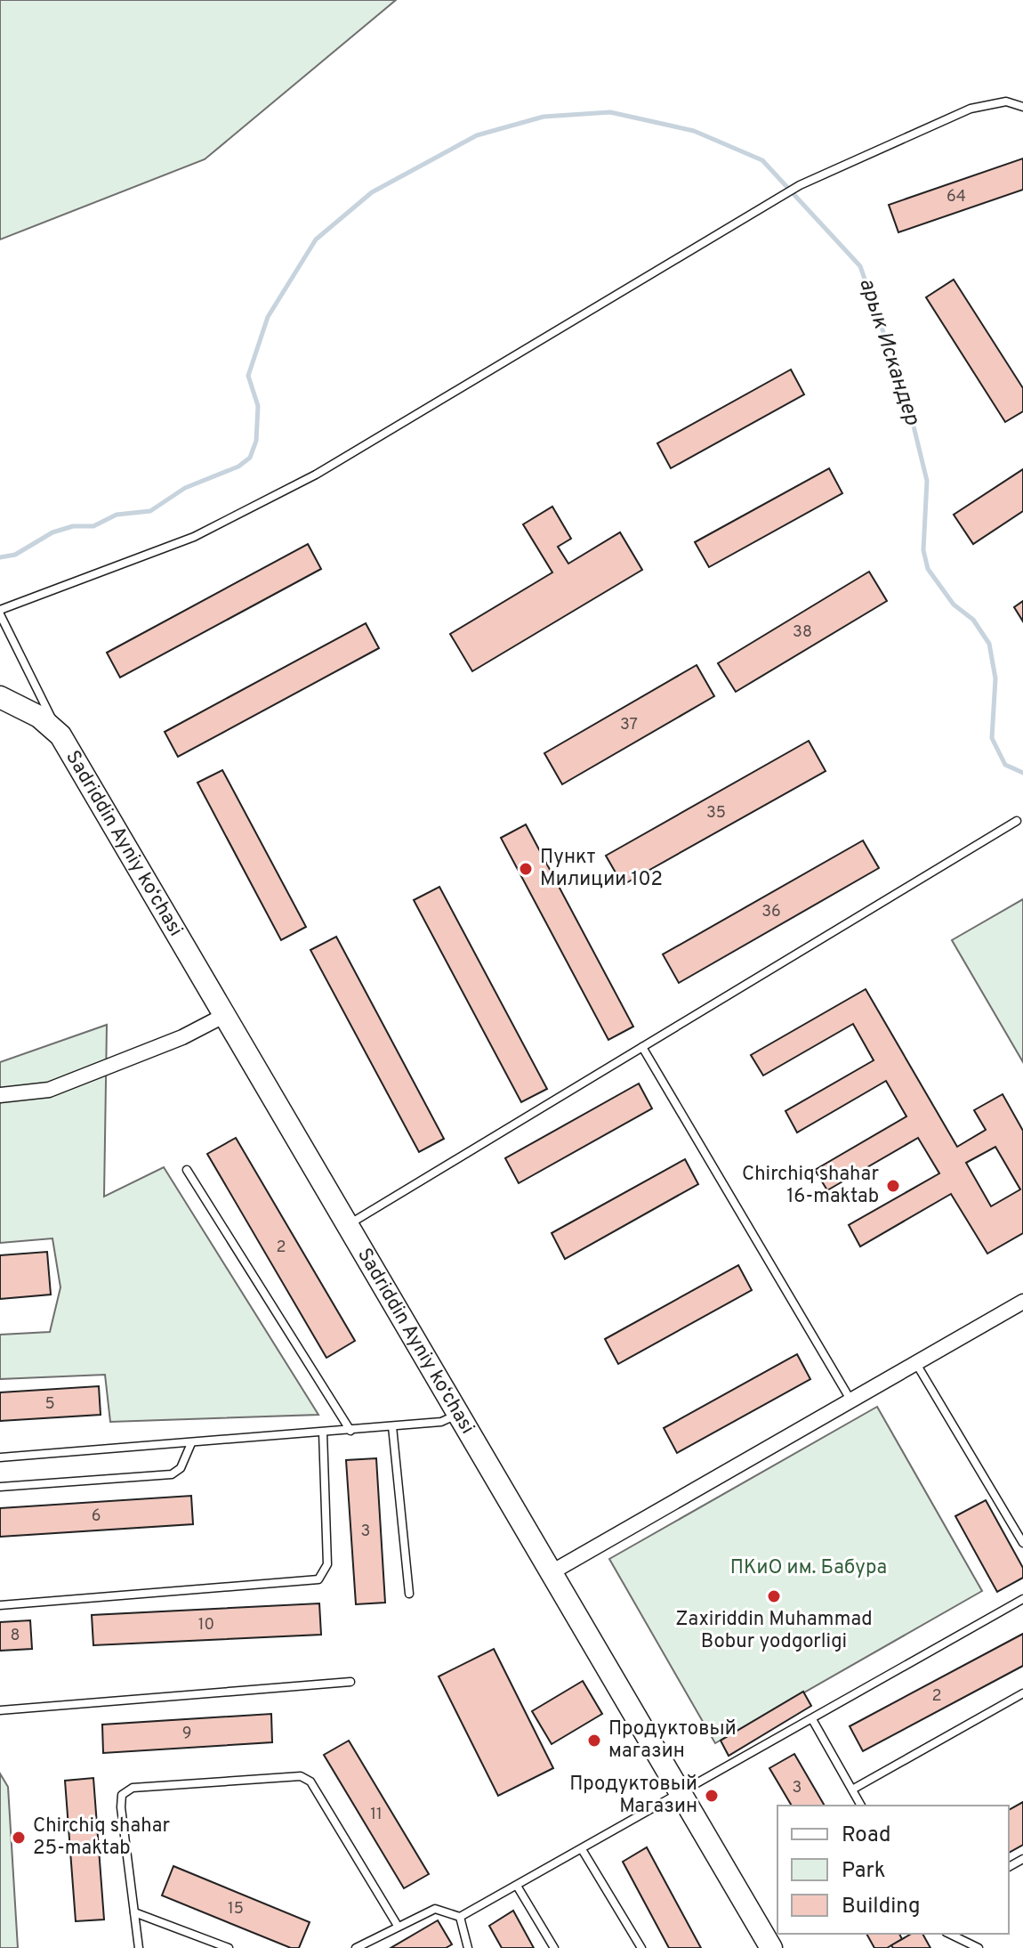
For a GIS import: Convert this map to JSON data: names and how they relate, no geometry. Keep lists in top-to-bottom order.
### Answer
{
  "streets": {
    "street": ["Sadriddin Ayniy ko‘chasi"]
  },
  "water": ["арык Искандер"],
  "parks": ["ПКиО им. Бабура"],
  "places": [
    "Пункт Милиции 102",
    "Chirchiq shahar 16-maktab",
    "Zaxiriddin Muhammad Bobur yodgorligi",
    "Продуктовый магазин",
    "Продуктовый Магазин",
    "Chirchiq shahar 25-maktab"
  ],
  "house_numbers": [
    "64",
    "38",
    "37",
    "35",
    "36",
    "2",
    "5",
    "6",
    "3",
    "10",
    "8",
    "2",
    "9",
    "3",
    "11",
    "15"
  ],
  "legend": ["Road", "Park", "Building"]
}
